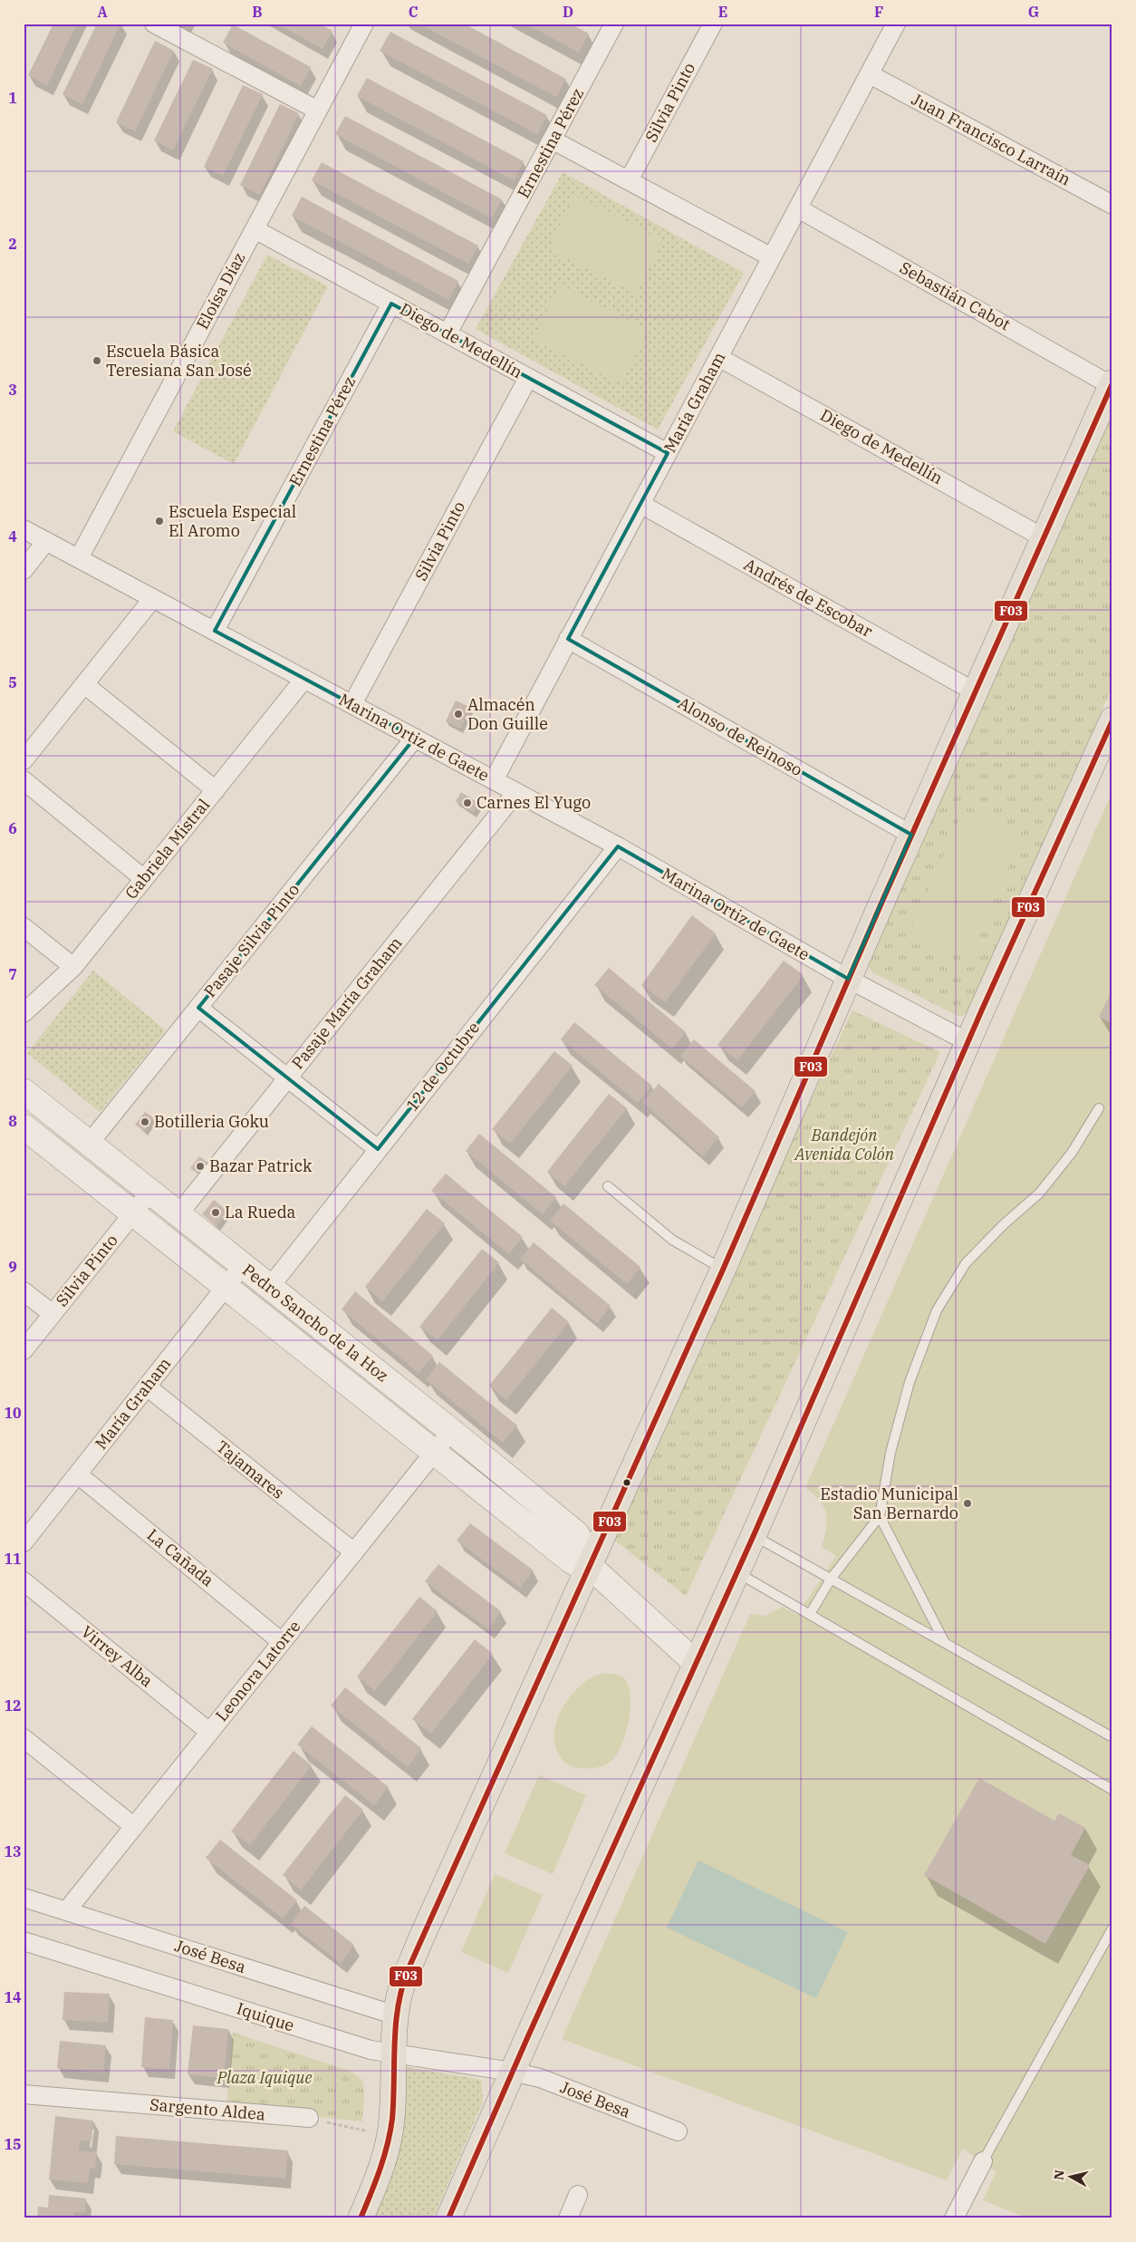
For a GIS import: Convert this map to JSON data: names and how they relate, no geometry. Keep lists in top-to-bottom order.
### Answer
{
  "streets": {
    "street": [
      "Silvia Pinto",
      "Juan Francisco Larraín",
      "Ernestina Pérez",
      "Eloísa Díaz",
      "Sebastián Cabot",
      "Diego de Medellín",
      "María Graham",
      "Andrés de Escobar",
      "Alonso de Reinoso",
      "Marina Ortiz de Gaete",
      "Gabriela Mistral",
      "Pasaje Silvia Pinto",
      "Pasaje María Graham",
      "12 de Octubre",
      "Pedro Sancho de la Hoz",
      "Tajamares",
      "La Cañada",
      "Virrey Alba",
      "Leonora Latorre",
      "José Besa",
      "Iquique",
      "Sargento Aldea"
    ]
  },
  "crossings": [
    ["Silvia Pinto", "Diego de Medellín"],
    ["Silvia Pinto", "Marina Ortiz de Gaete"],
    ["Silvia Pinto", "Pedro Sancho de la Hoz"],
    ["Juan Francisco Larraín", "María Graham"],
    ["Ernestina Pérez", "Diego de Medellín"],
    ["Ernestina Pérez", "Marina Ortiz de Gaete"],
    ["Eloísa Díaz", "Diego de Medellín"],
    ["Eloísa Díaz", "Marina Ortiz de Gaete"],
    ["Sebastián Cabot", "María Graham"],
    ["Diego de Medellín", "María Graham"],
    ["María Graham", "Andrés de Escobar"],
    ["María Graham", "Alonso de Reinoso"],
    ["María Graham", "Marina Ortiz de Gaete"],
    ["María Graham", "Pedro Sancho de la Hoz"],
    ["María Graham", "Tajamares"],
    ["María Graham", "La Cañada"],
    ["Marina Ortiz de Gaete", "Gabriela Mistral"],
    ["Marina Ortiz de Gaete", "Pasaje Silvia Pinto"],
    ["Marina Ortiz de Gaete", "Pasaje María Graham"],
    ["Marina Ortiz de Gaete", "12 de Octubre"],
    ["Pasaje Silvia Pinto", "Pedro Sancho de la Hoz"],
    ["Pasaje María Graham", "Pedro Sancho de la Hoz"],
    ["12 de Octubre", "Pedro Sancho de la Hoz"],
    ["Pedro Sancho de la Hoz", "Leonora Latorre"],
    ["Tajamares", "Leonora Latorre"],
    ["La Cañada", "Leonora Latorre"],
    ["Virrey Alba", "Leonora Latorre"],
    ["Leonora Latorre", "José Besa"],
    ["José Besa", "Iquique"]
  ],
  "parks": ["Bandejón Avenida Colón", "Plaza Iquique"],
  "places": [
    "Escuela Básica Teresiana San José",
    "Escuela Especial El Aromo",
    "Almacén Don Guille",
    "Carnes El Yugo",
    "Botilleria Goku",
    "Bazar Patrick",
    "La Rueda",
    "Estadio Municipal San Bernardo"
  ],
  "lines": ["transit line F03"],
  "north": "left",
  "grid": {
    "columns": [
      "A",
      "B",
      "C",
      "D",
      "E",
      "F",
      "G"
    ],
    "rows": [
      "1",
      "2",
      "3",
      "4",
      "5",
      "6",
      "7",
      "8",
      "9",
      "10",
      "11",
      "12",
      "13",
      "14",
      "15"
    ]
  }
}
